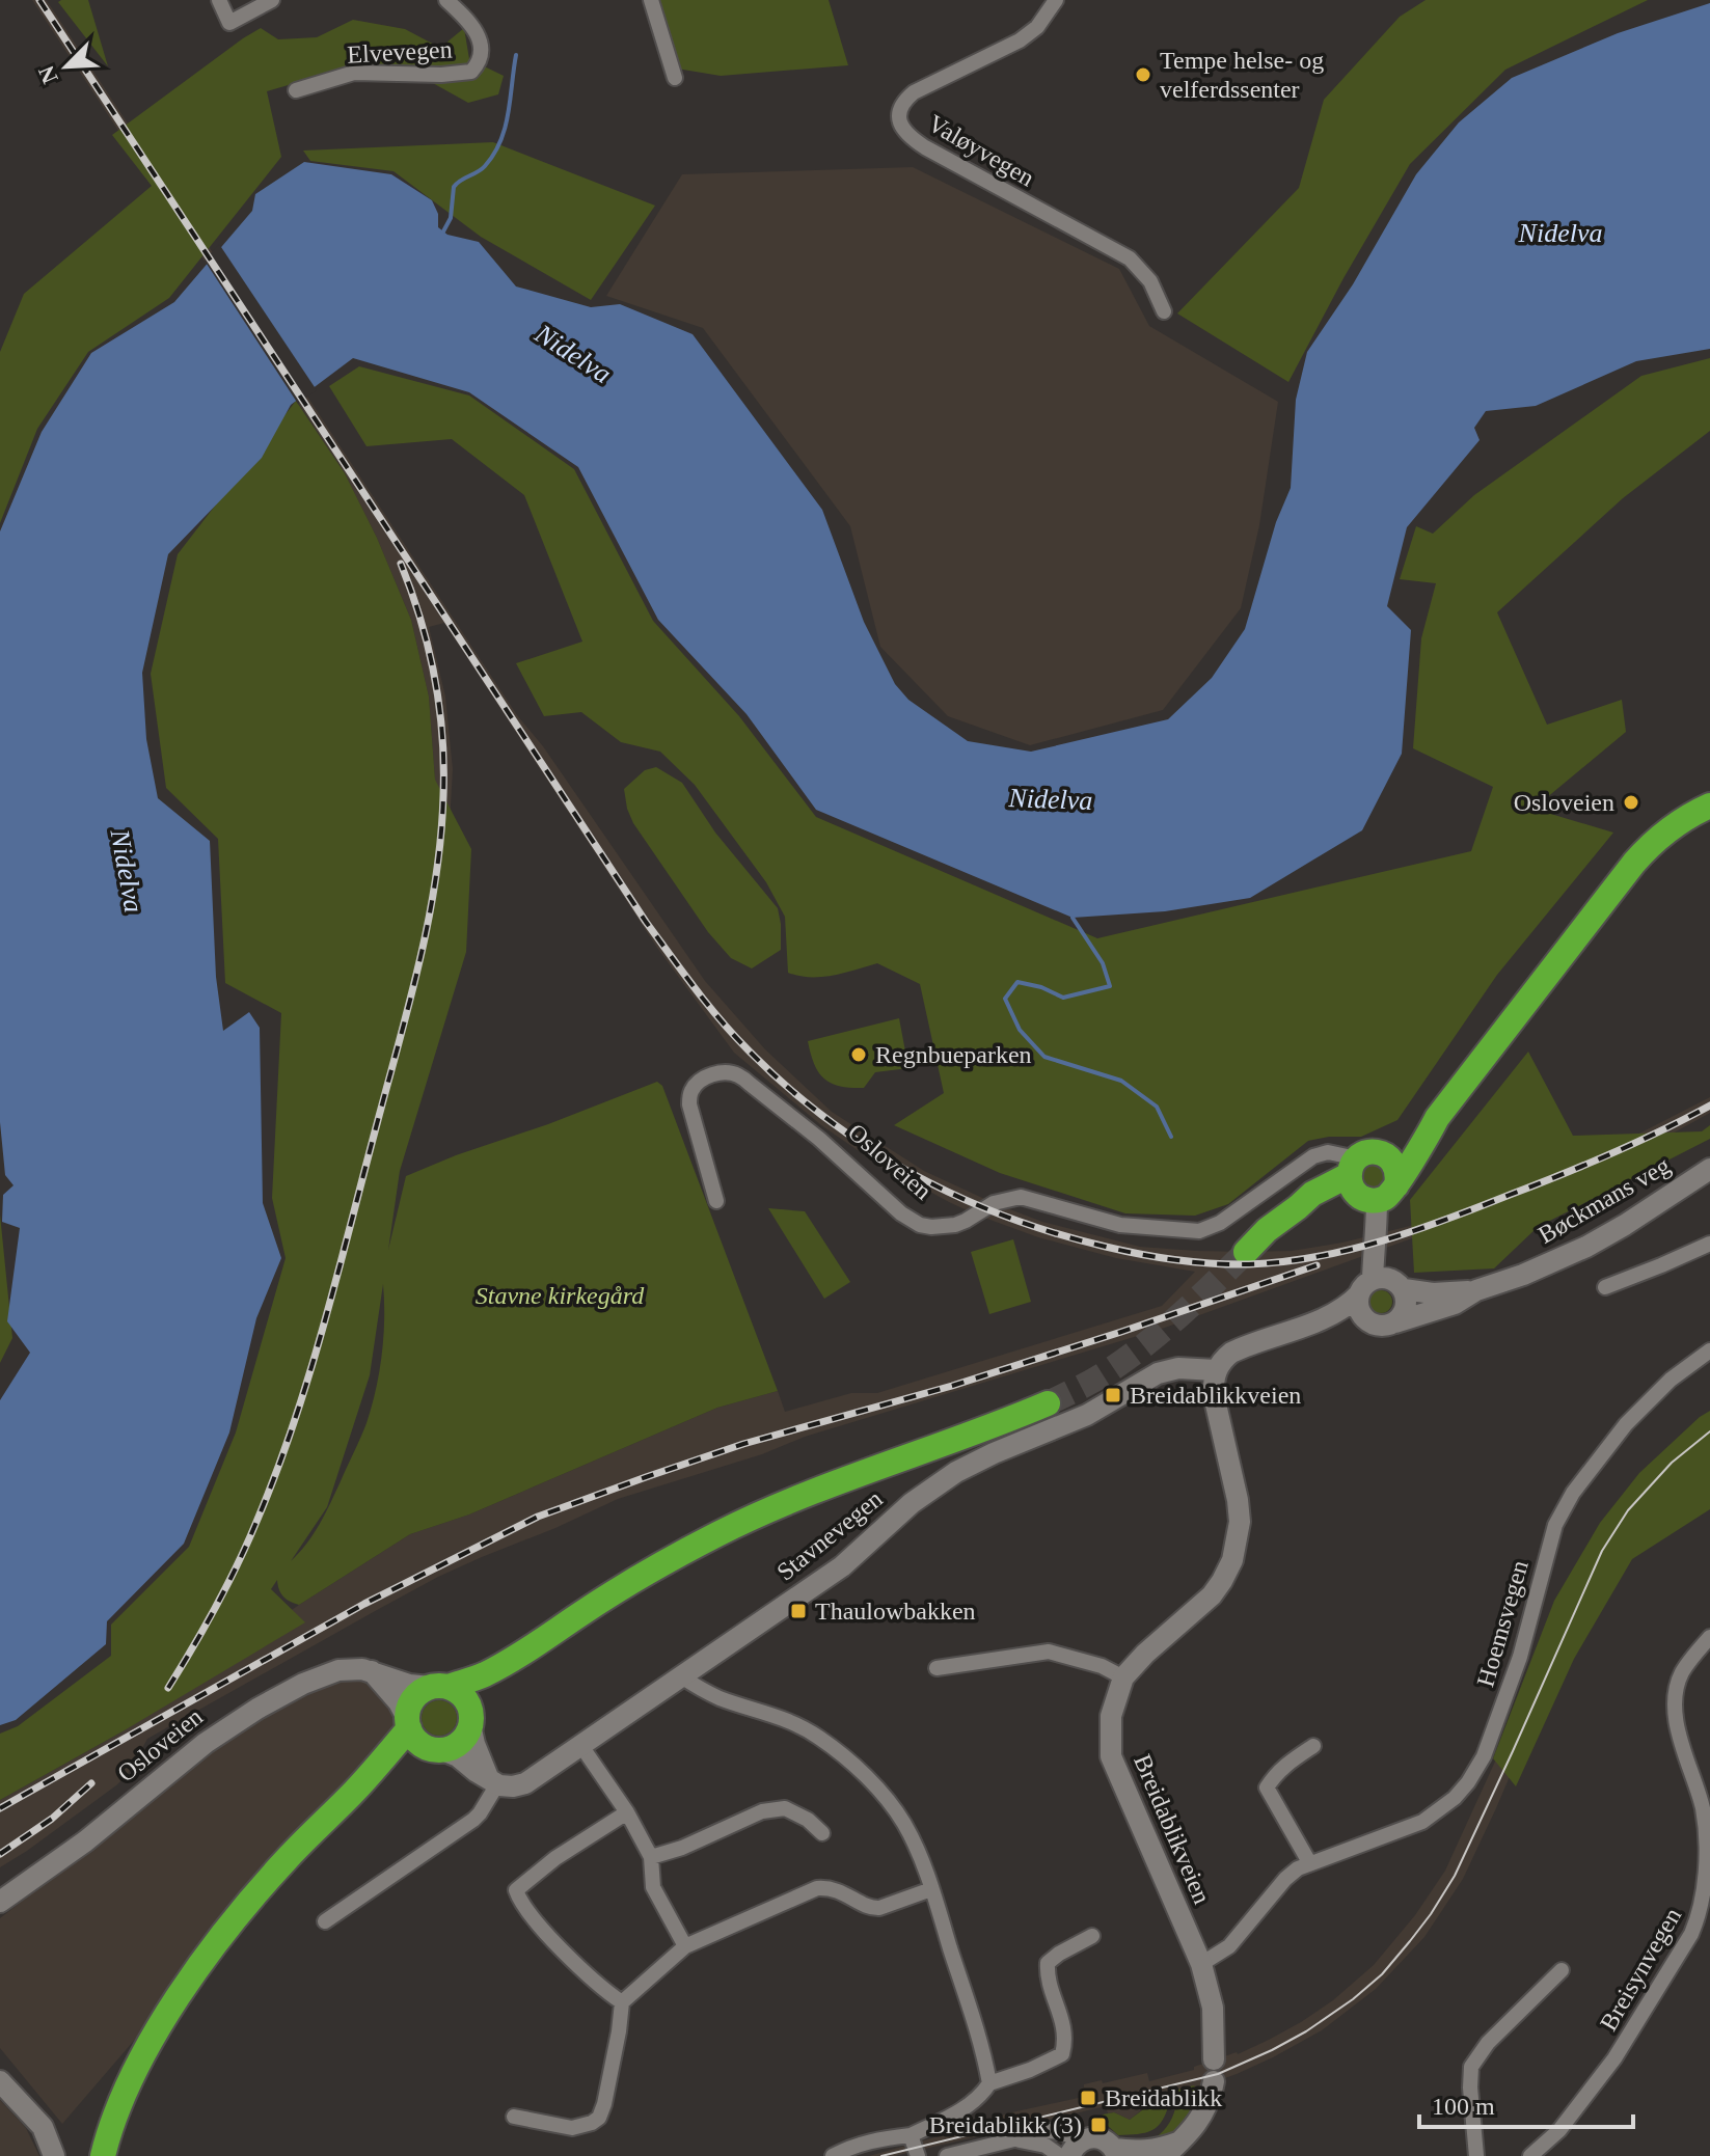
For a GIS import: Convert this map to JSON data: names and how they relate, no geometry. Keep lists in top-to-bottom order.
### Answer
{
  "streets": {
    "street": [
      "Elvevegen",
      "Valøyvegen",
      "Osloveien",
      "Bøckmans veg",
      "Stavnevegen",
      "Hoemsvegen",
      "Breidablikveien",
      "Breisynvegen"
    ]
  },
  "crossings": [
    ["Stavnevegen", "Breidablikveien"],
    ["Hoemsvegen", "Breidablikveien"]
  ],
  "water": ["Nidelva"],
  "parks": ["Stavne kirkegård"],
  "places": {
    "other": ["Tempe helse- og velferdssenter", "Osloveien", "Regnbueparken"],
    "transit": [
      "Breidablikkveien",
      "Thaulowbakken",
      "Breidablikk",
      "Breidablikk (3)"
    ]
  },
  "scale_bar": "100 m",
  "north": "bottom left"
}
